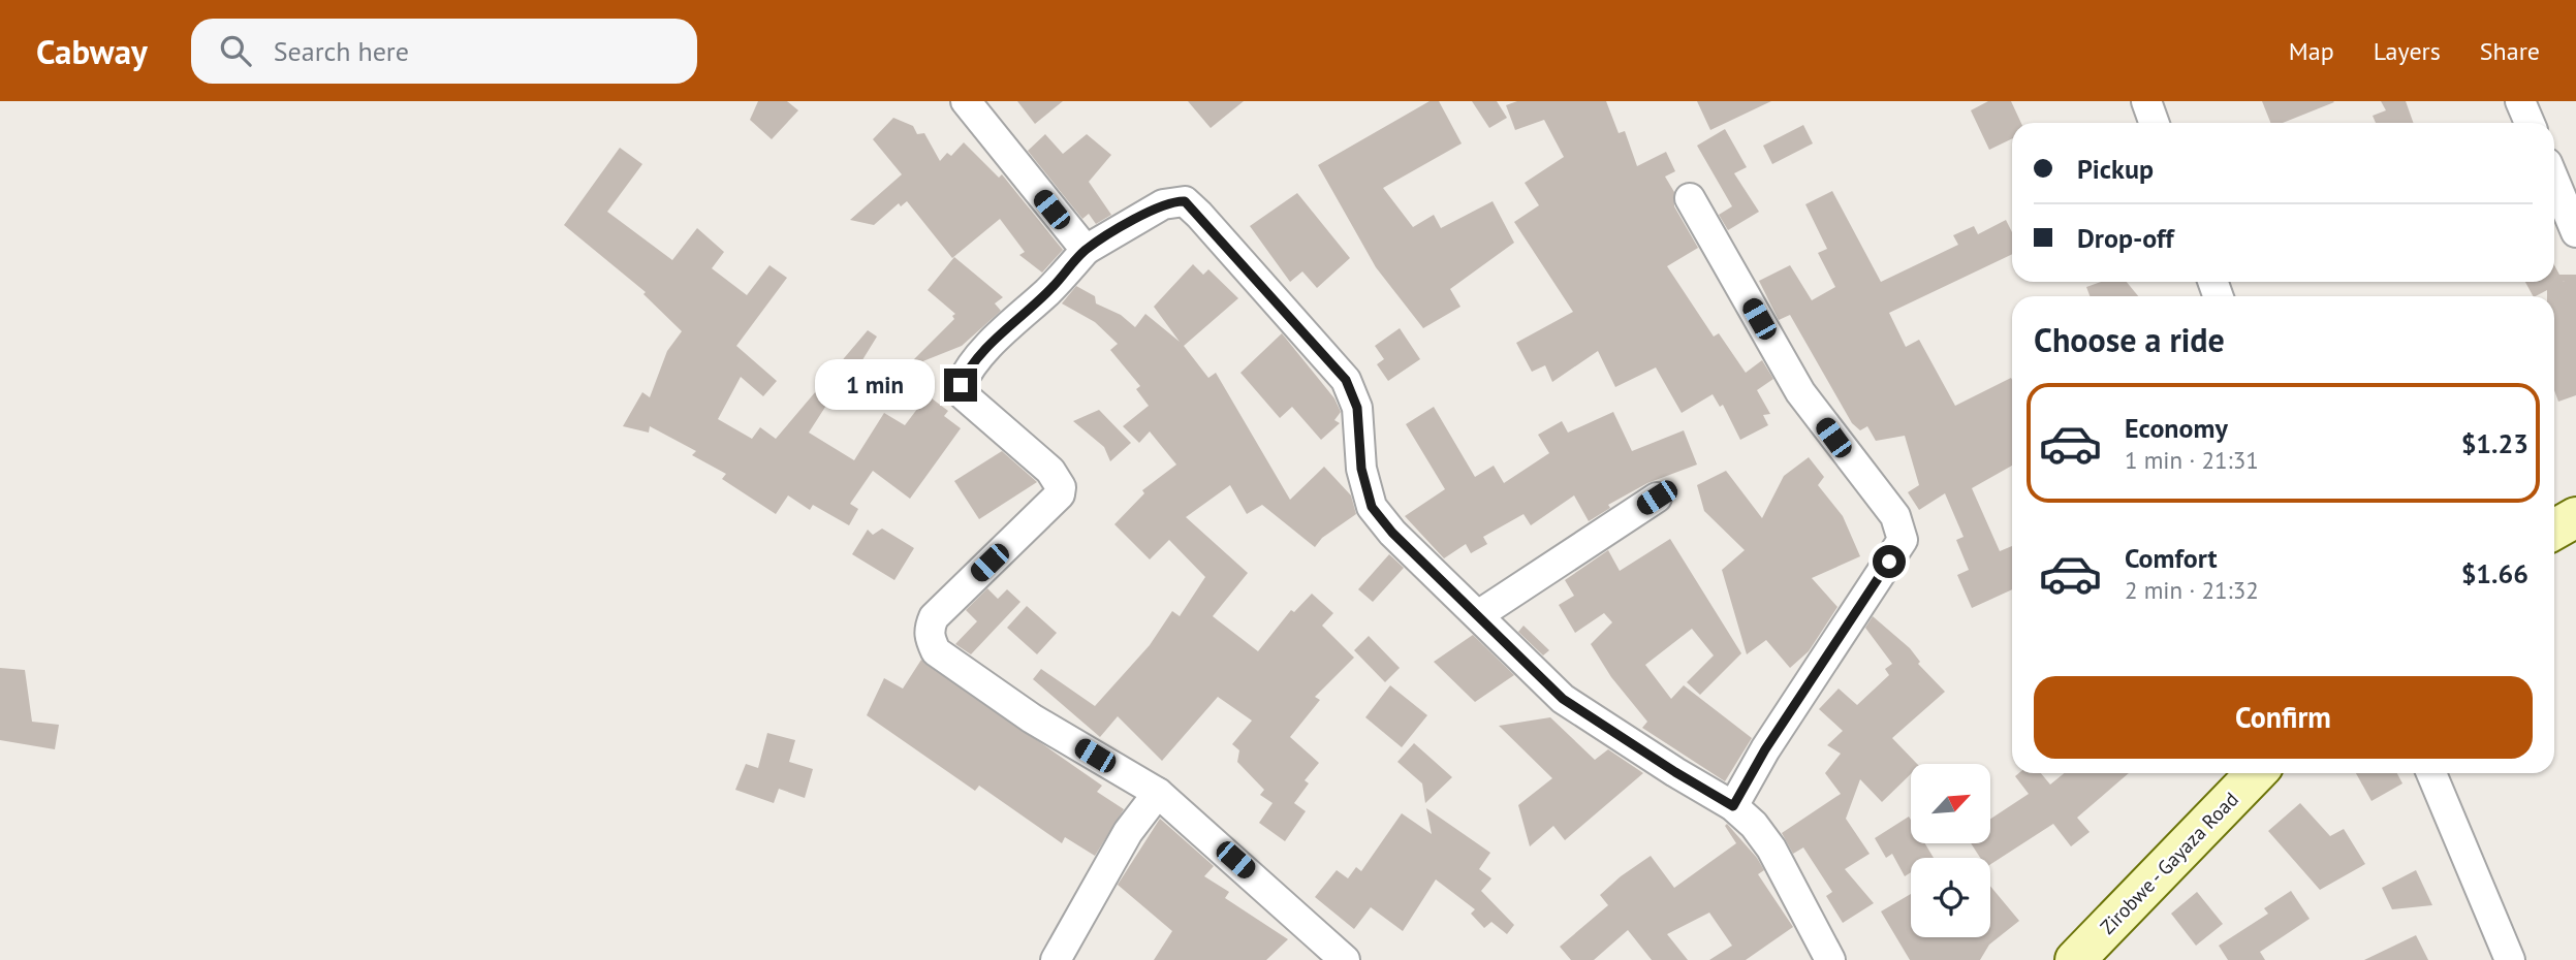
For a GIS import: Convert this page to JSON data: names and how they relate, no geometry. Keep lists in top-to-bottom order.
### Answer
{
  "streets": {
    "street": ["Zirobwe - Gayaza Road"]
  },
  "north": "top right",
  "page": {
    "header": "Cabway",
    "search": "Search here",
    "nav": ["Map", "Layers", "Share"],
    "banner": ["Pickup", "Drop-off"],
    "heading": "Choose a ride",
    "bubble": "1 min",
    "list": [
      {
        "name": "Economy",
        "note": "1 min · 21:31",
        "value": "$1.23"
      },
      {
        "name": "Comfort",
        "note": "2 min · 21:32",
        "value": "$1.66"
      }
    ],
    "buttons": "Confirm"
  }
}
